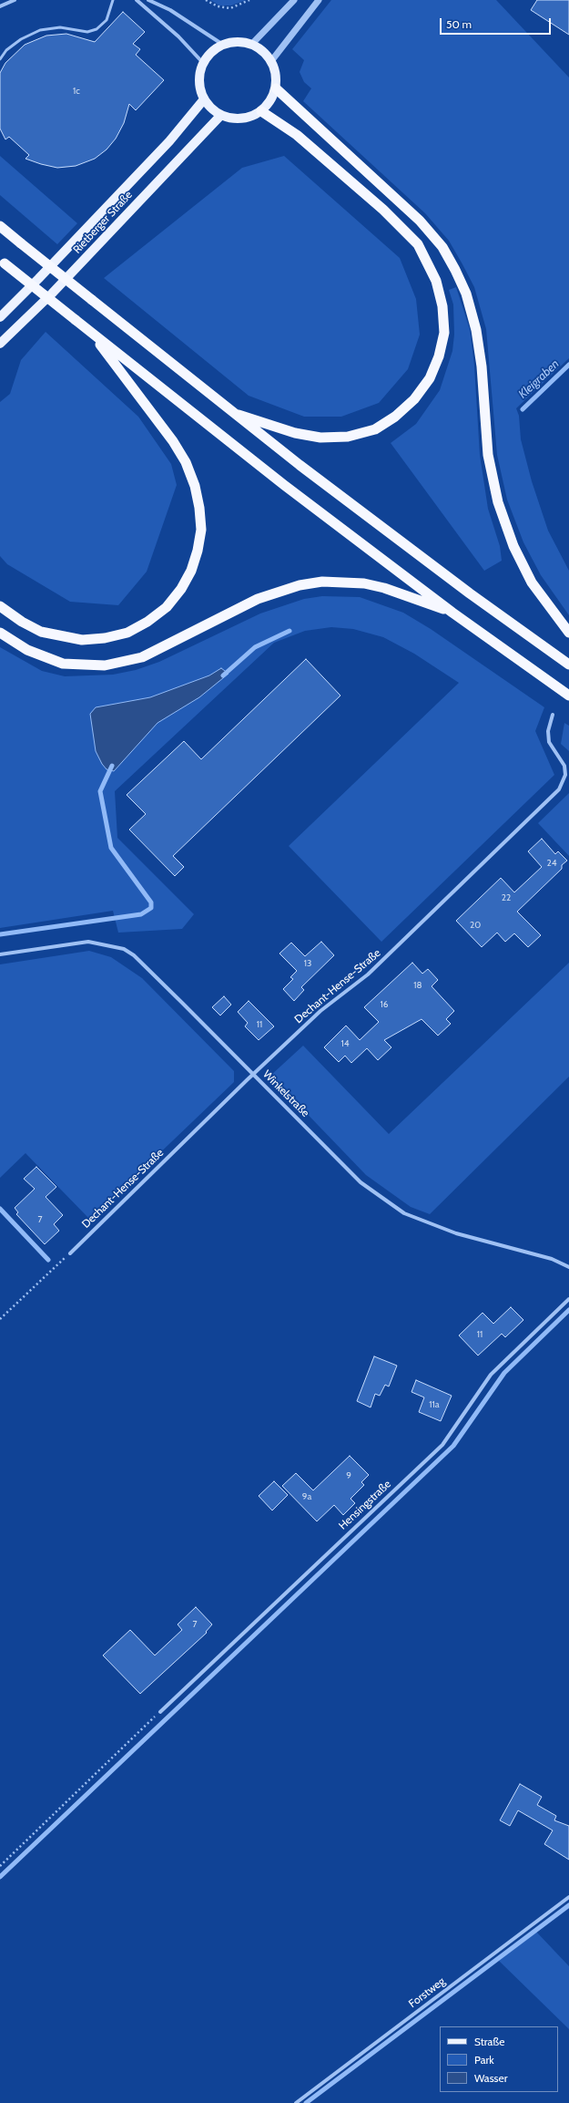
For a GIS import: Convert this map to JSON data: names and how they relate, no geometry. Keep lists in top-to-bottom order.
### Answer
{
  "streets": {
    "main road": ["Rietberger Straße"],
    "street": [
      "Dechant-Hense-Straße",
      "Winkelstraße",
      "Hensingstraße",
      "Forstweg"
    ]
  },
  "crossings": [
    ["Dechant-Hense-Straße", "Winkelstraße"]
  ],
  "water": ["Kleigraben"],
  "house_numbers": [
    "1c",
    "24",
    "22",
    "20",
    "13",
    "18",
    "16",
    "11",
    "14",
    "7",
    "11",
    "11a",
    "9",
    "9a",
    "7"
  ],
  "legend": ["Straße", "Park", "Wasser"],
  "scale_bar": "50 m"
}
